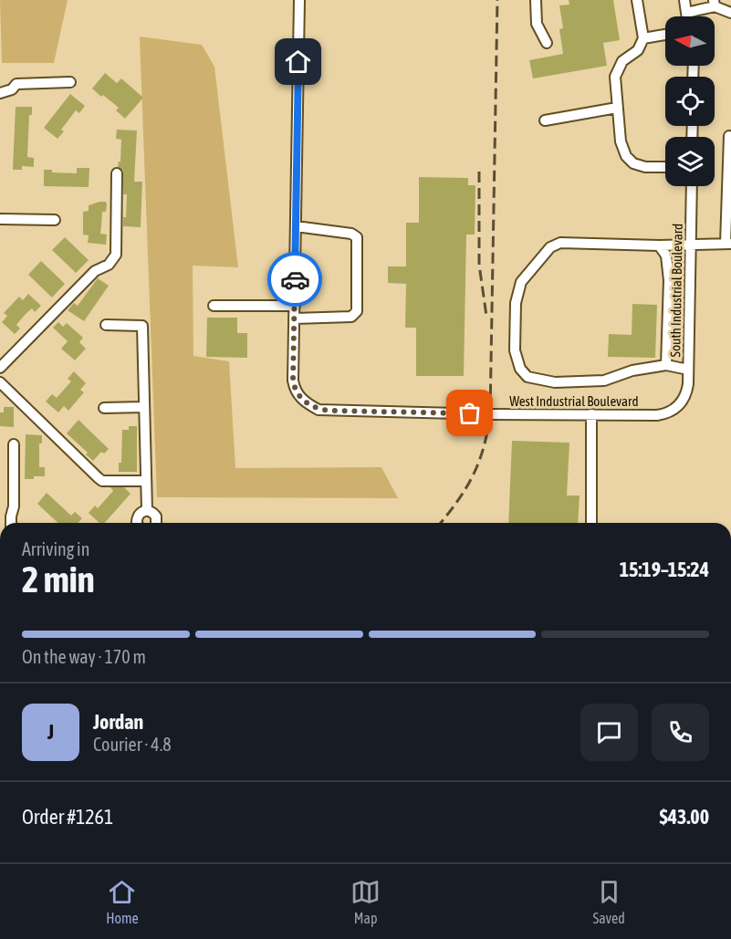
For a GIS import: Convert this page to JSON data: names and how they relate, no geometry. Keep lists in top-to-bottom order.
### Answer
{
  "streets": {
    "street": ["South Industrial Boulevard", "West Industrial Boulevard"]
  },
  "crossings": [
    ["South Industrial Boulevard", "West Industrial Boulevard"]
  ],
  "north": "left",
  "page": {
    "heading": ["2 min", "Arriving in", "15:19–15:24"],
    "panel": [
      "Jordan",
      "Courier · 4.8",
      "Order #1261",
      "$43.00"
    ],
    "bar": "On the way · 170 m",
    "round": "J",
    "tabs": ["Home", "Map", "Saved"]
  }
}
